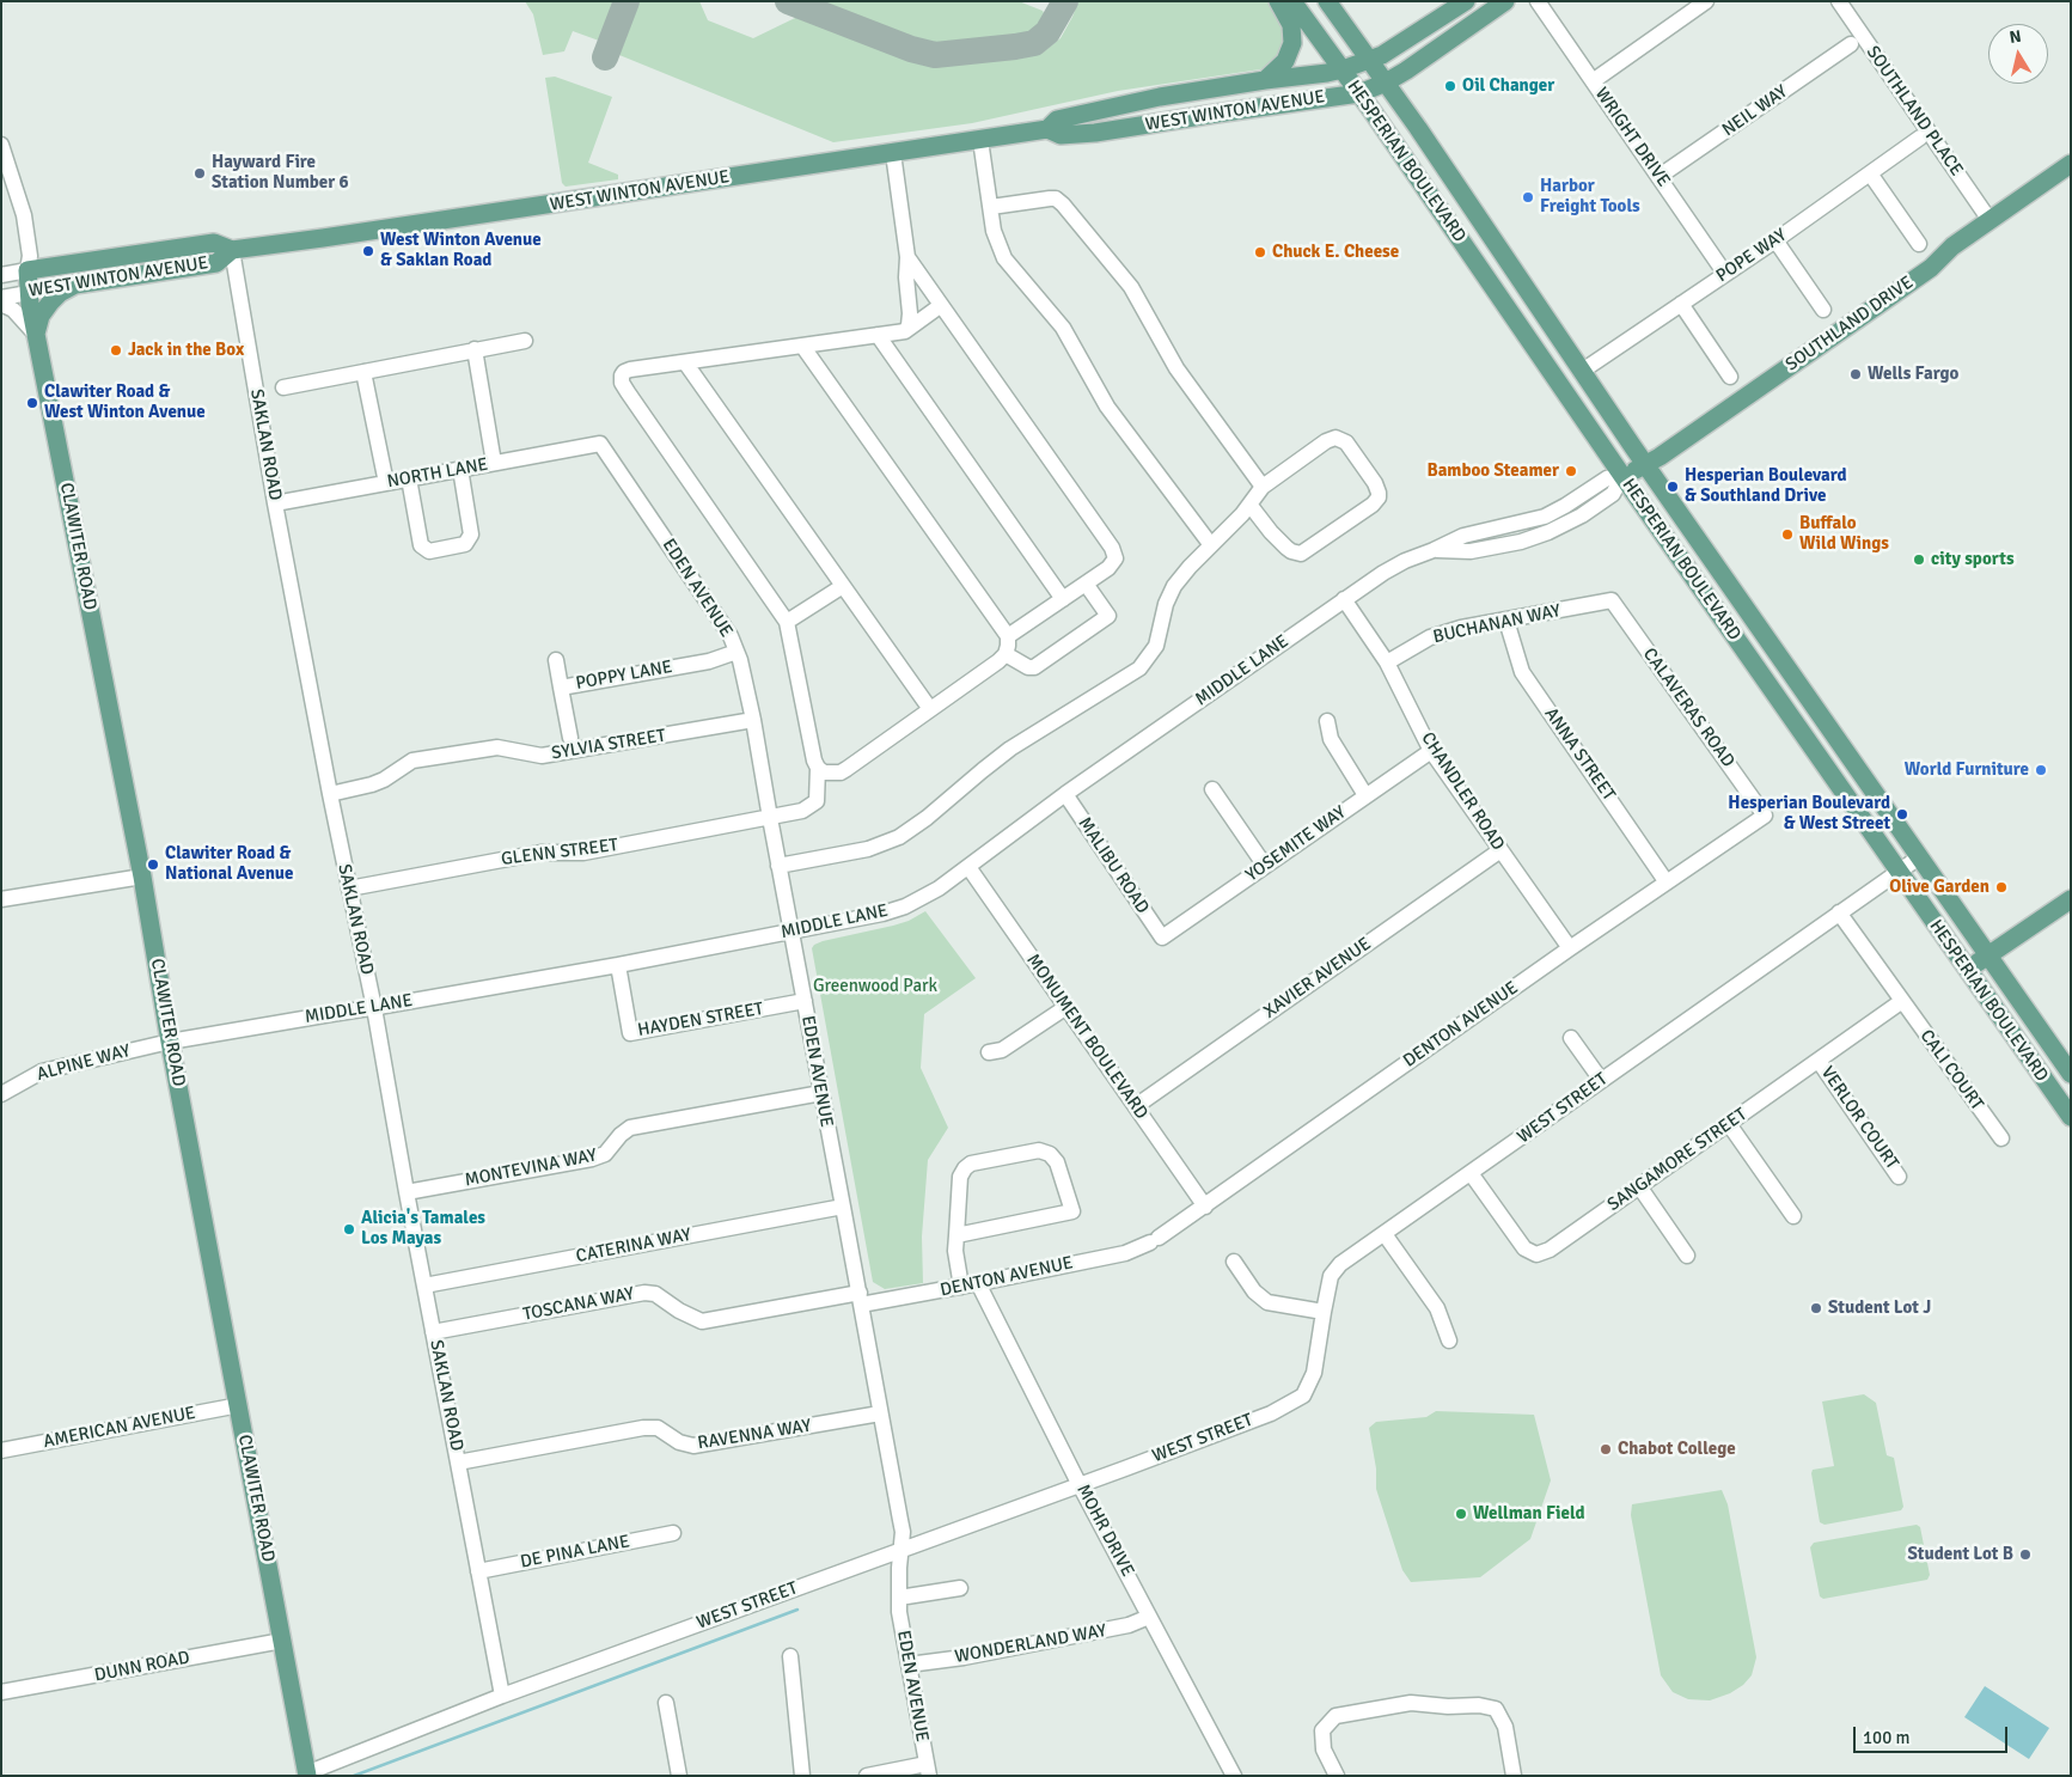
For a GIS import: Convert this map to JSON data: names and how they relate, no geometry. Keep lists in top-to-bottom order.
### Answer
{
  "streets": {
    "main road": [
      "WEST WINTON AVENUE",
      "HESPERIAN BOULEVARD",
      "SOUTHLAND DRIVE",
      "CLAWITER ROAD"
    ],
    "street": [
      "NEIL WAY",
      "SOUTHLAND PLACE",
      "WRIGHT DRIVE",
      "POPE WAY",
      "SAKLAN ROAD",
      "NORTH LANE",
      "EDEN AVENUE",
      "BUCHANAN WAY",
      "MIDDLE LANE",
      "POPPY LANE",
      "CALAVERAS ROAD",
      "SYLVIA STREET",
      "ANNA STREET",
      "CHANDLER ROAD",
      "YOSEMITE WAY",
      "GLENN STREET",
      "MALIBU ROAD",
      "XAVIER AVENUE",
      "HAYDEN STREET",
      "DENTON AVENUE",
      "MONUMENT BOULEVARD",
      "ALPINE WAY",
      "CALI COURT",
      "WEST STREET",
      "VERLOR COURT",
      "SANGAMORE STREET",
      "MONTEVINA WAY",
      "CATERINA WAY",
      "TOSCANA WAY",
      "AMERICAN AVENUE",
      "RAVENNA WAY",
      "MOHR DRIVE",
      "DE PINA LANE",
      "WONDERLAND WAY",
      "DUNN ROAD"
    ]
  },
  "crossings": [
    ["WEST WINTON AVENUE", "HESPERIAN BOULEVARD"],
    ["WEST WINTON AVENUE", "SAKLAN ROAD"],
    ["WEST WINTON AVENUE", "CLAWITER ROAD"],
    ["NEIL WAY", "WRIGHT DRIVE"],
    ["SOUTHLAND PLACE", "SOUTHLAND DRIVE"],
    ["WRIGHT DRIVE", "POPE WAY"],
    ["HESPERIAN BOULEVARD", "POPE WAY"],
    ["HESPERIAN BOULEVARD", "SOUTHLAND DRIVE"],
    ["HESPERIAN BOULEVARD", "MIDDLE LANE"],
    ["HESPERIAN BOULEVARD", "WEST STREET"],
    ["SOUTHLAND DRIVE", "MIDDLE LANE"],
    ["SAKLAN ROAD", "NORTH LANE"],
    ["SAKLAN ROAD", "MIDDLE LANE"],
    ["SAKLAN ROAD", "SYLVIA STREET"],
    ["SAKLAN ROAD", "GLENN STREET"],
    ["SAKLAN ROAD", "WEST STREET"],
    ["SAKLAN ROAD", "MONTEVINA WAY"],
    ["SAKLAN ROAD", "CATERINA WAY"],
    ["SAKLAN ROAD", "TOSCANA WAY"],
    ["SAKLAN ROAD", "RAVENNA WAY"],
    ["SAKLAN ROAD", "DE PINA LANE"],
    ["NORTH LANE", "EDEN AVENUE"],
    ["CLAWITER ROAD", "MIDDLE LANE"],
    ["CLAWITER ROAD", "ALPINE WAY"],
    ["CLAWITER ROAD", "WEST STREET"],
    ["CLAWITER ROAD", "AMERICAN AVENUE"],
    ["CLAWITER ROAD", "DUNN ROAD"],
    ["EDEN AVENUE", "MIDDLE LANE"],
    ["EDEN AVENUE", "POPPY LANE"],
    ["EDEN AVENUE", "SYLVIA STREET"],
    ["EDEN AVENUE", "GLENN STREET"],
    ["EDEN AVENUE", "HAYDEN STREET"],
    ["EDEN AVENUE", "DENTON AVENUE"],
    ["EDEN AVENUE", "WEST STREET"],
    ["EDEN AVENUE", "MONTEVINA WAY"],
    ["EDEN AVENUE", "CATERINA WAY"],
    ["EDEN AVENUE", "TOSCANA WAY"],
    ["EDEN AVENUE", "RAVENNA WAY"],
    ["EDEN AVENUE", "WONDERLAND WAY"],
    ["BUCHANAN WAY", "CALAVERAS ROAD"],
    ["BUCHANAN WAY", "ANNA STREET"],
    ["BUCHANAN WAY", "CHANDLER ROAD"],
    ["MIDDLE LANE", "CHANDLER ROAD"],
    ["MIDDLE LANE", "MALIBU ROAD"],
    ["MIDDLE LANE", "HAYDEN STREET"],
    ["MIDDLE LANE", "MONUMENT BOULEVARD"],
    ["MIDDLE LANE", "ALPINE WAY"],
    ["CALAVERAS ROAD", "DENTON AVENUE"],
    ["ANNA STREET", "DENTON AVENUE"],
    ["CHANDLER ROAD", "YOSEMITE WAY"],
    ["CHANDLER ROAD", "XAVIER AVENUE"],
    ["CHANDLER ROAD", "DENTON AVENUE"],
    ["YOSEMITE WAY", "MALIBU ROAD"],
    ["XAVIER AVENUE", "MONUMENT BOULEVARD"],
    ["DENTON AVENUE", "MONUMENT BOULEVARD"],
    ["DENTON AVENUE", "TOSCANA WAY"],
    ["DENTON AVENUE", "MOHR DRIVE"],
    ["CALI COURT", "WEST STREET"],
    ["CALI COURT", "SANGAMORE STREET"],
    ["WEST STREET", "SANGAMORE STREET"],
    ["WEST STREET", "MOHR DRIVE"],
    ["VERLOR COURT", "SANGAMORE STREET"],
    ["MOHR DRIVE", "WONDERLAND WAY"]
  ],
  "parks": ["Greenwood Park"],
  "places": [
    "Oil Changer",
    "Hayward Fire Station Number 6",
    "Harbor Freight Tools",
    "West Winton Avenue & Saklan Road",
    "Chuck E. Cheese",
    "Jack in the Box",
    "Wells Fargo",
    "Clawiter Road & West Winton Avenue",
    "Bamboo Steamer",
    "Hesperian Boulevard & Southland Drive",
    "Buffalo Wild Wings",
    "city sports",
    "World Furniture",
    "Hesperian Boulevard & West Street",
    "Clawiter Road & National Avenue",
    "Olive Garden",
    "Alicia's Tamales Los Mayas",
    "Student Lot J",
    "Chabot College",
    "Wellman Field",
    "Student Lot B"
  ],
  "scale_bar": "100 m",
  "north": "top"
}
